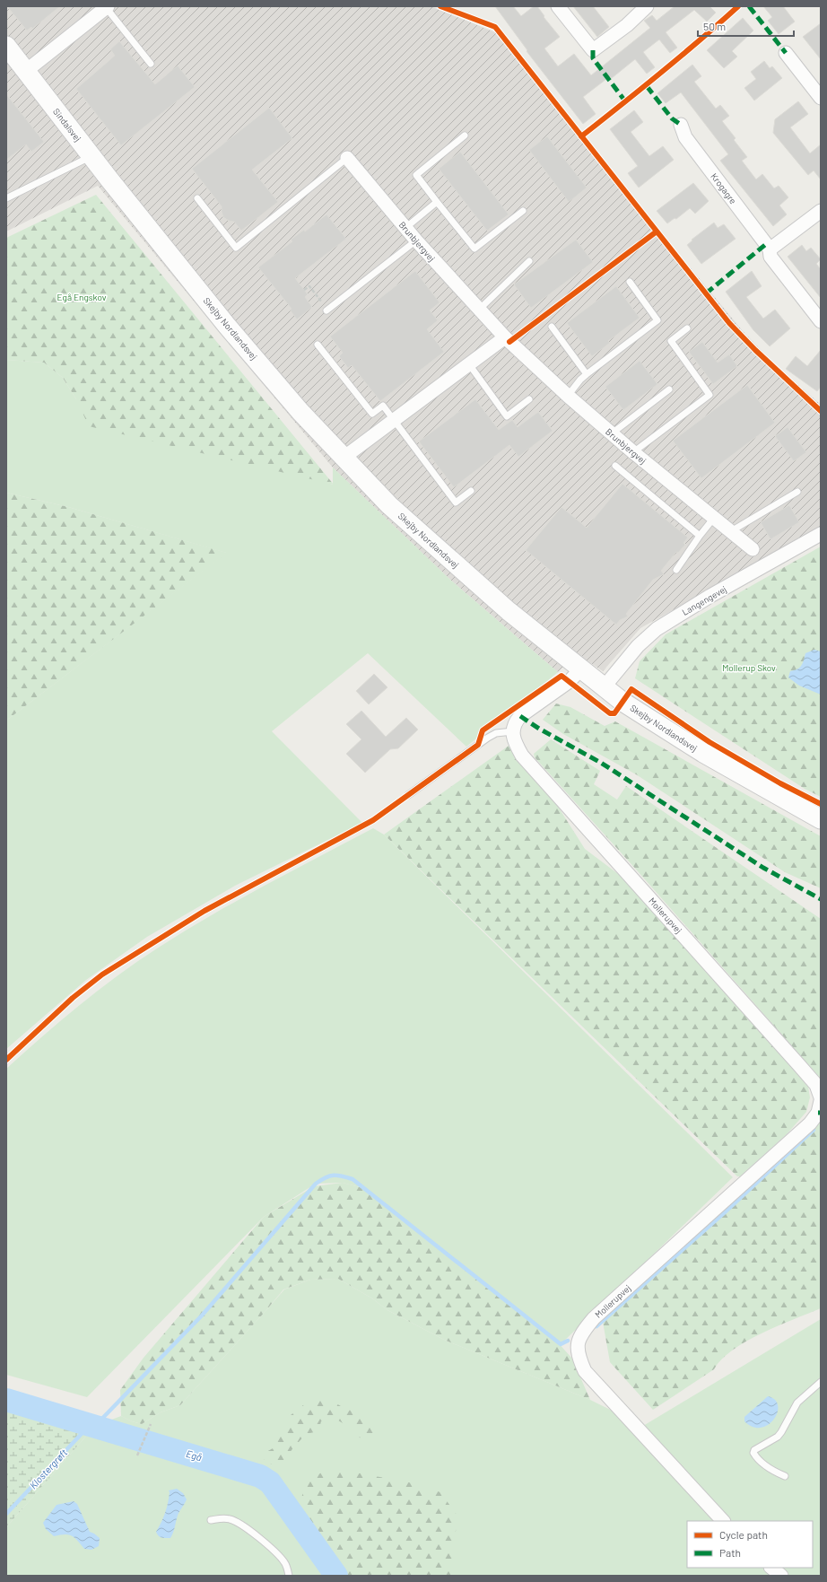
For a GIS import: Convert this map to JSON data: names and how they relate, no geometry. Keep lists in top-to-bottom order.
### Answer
{
  "streets": {
    "street": [
      "Sindalsvej",
      "Krogagre",
      "Brunbjergvej",
      "Skejby Nordlandsvej",
      "Langengevej",
      "Mollerupvej"
    ]
  },
  "crossings": [
    ["Sindalsvej", "Skejby Nordlandsvej"],
    ["Skejby Nordlandsvej", "Langengevej"]
  ],
  "water": ["Egå", "Klostergrøft"],
  "parks": ["Egå Engskov", "Mollerup Skov"],
  "legend": ["Cycle path", "Path"],
  "scale_bar": "50 m"
}
